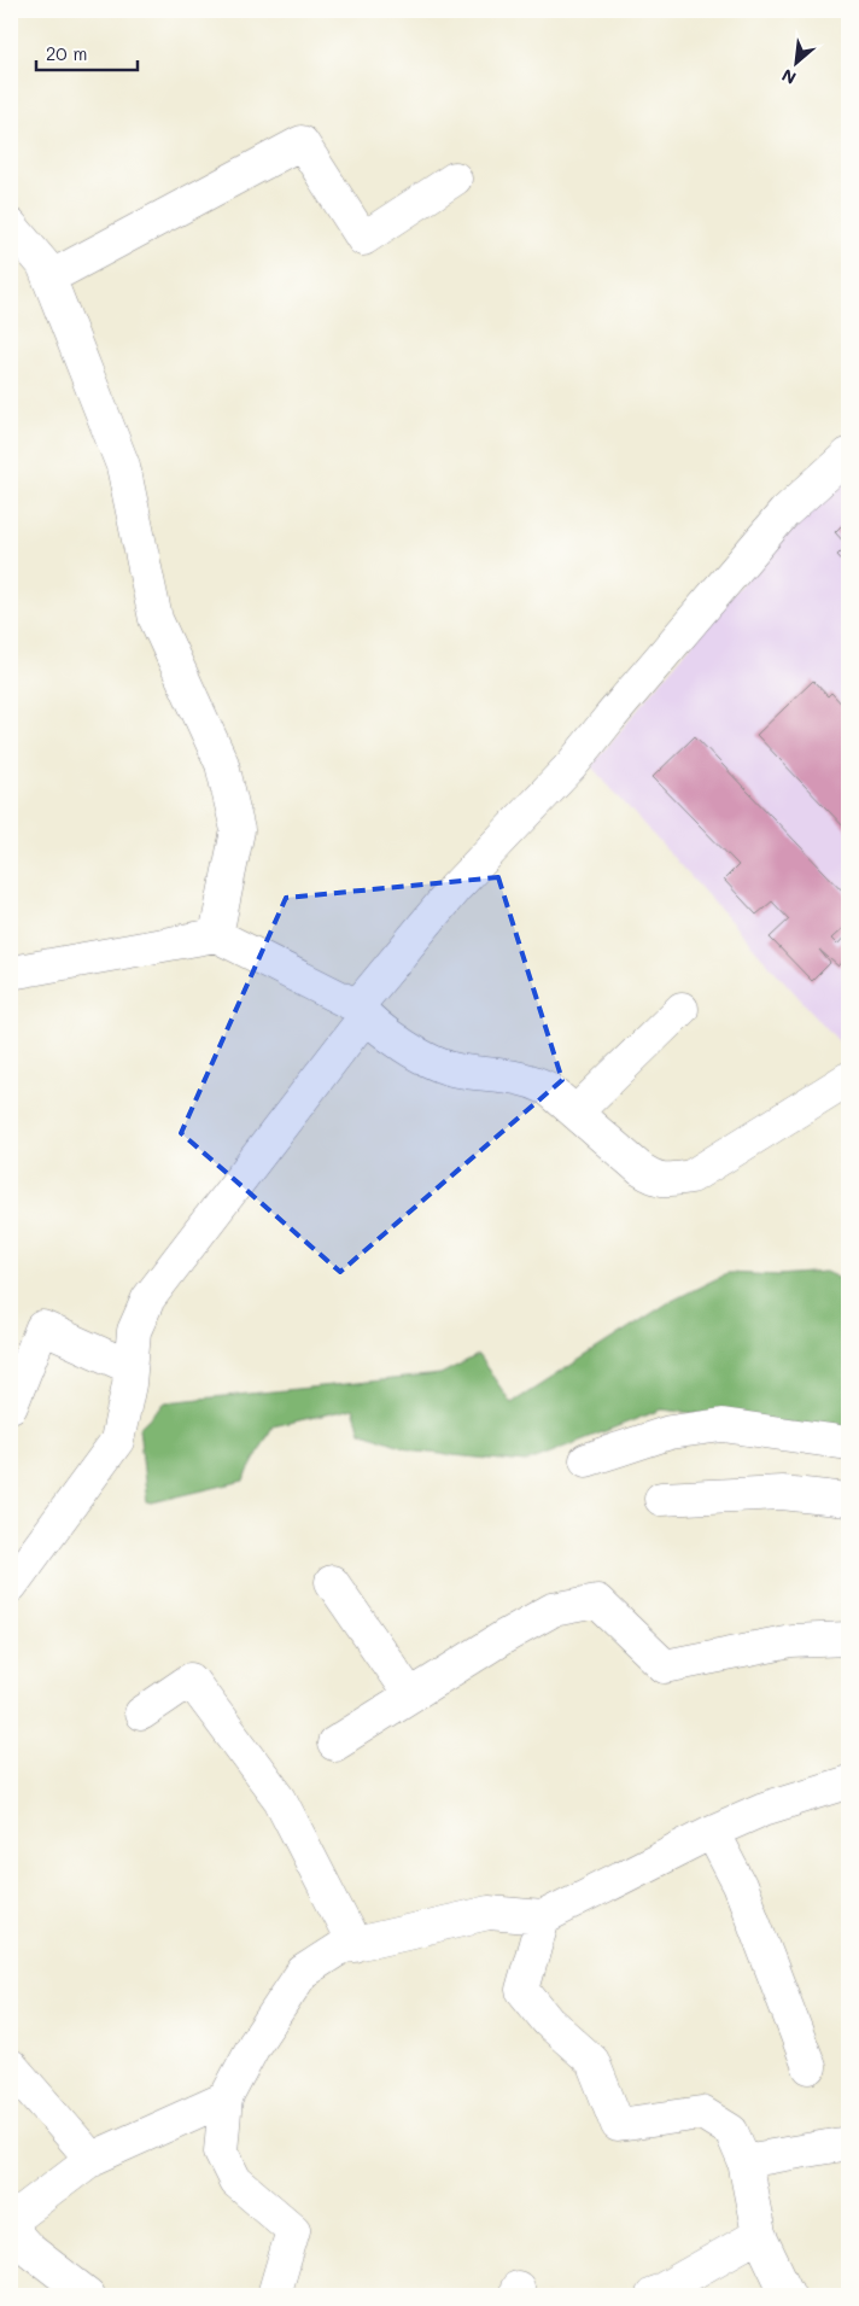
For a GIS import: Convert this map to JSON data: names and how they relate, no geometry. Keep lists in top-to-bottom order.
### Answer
{
  "scale_bar": "20 m",
  "north": "bottom left"
}
